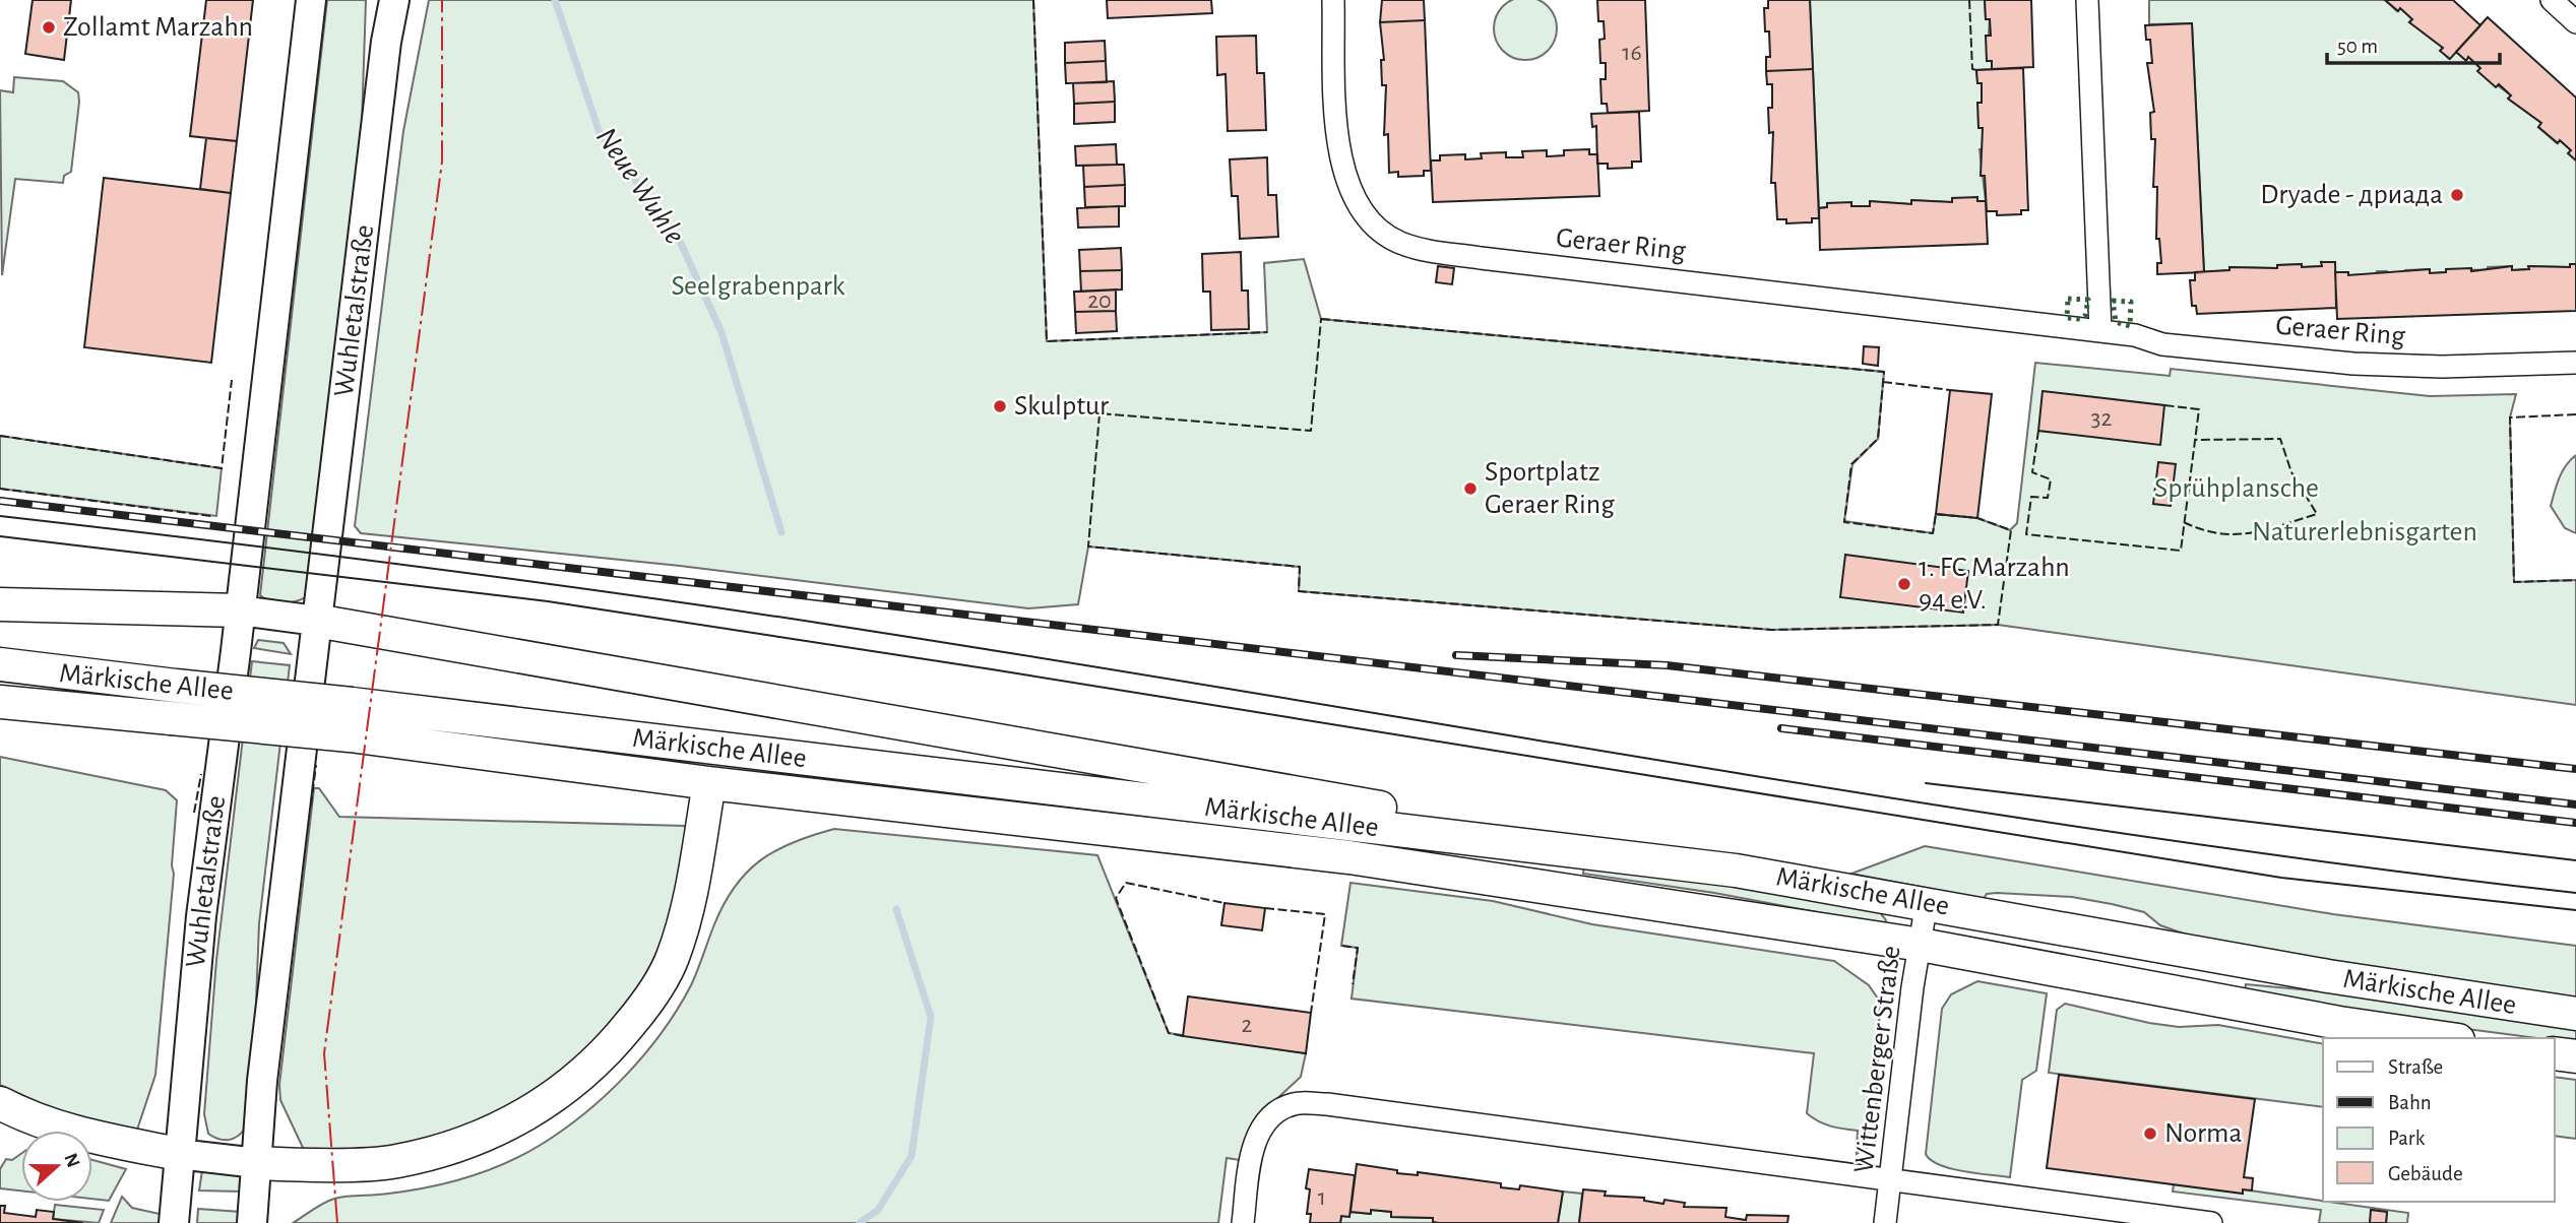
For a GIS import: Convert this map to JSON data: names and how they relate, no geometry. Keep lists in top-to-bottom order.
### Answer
{
  "streets": {
    "main road": ["Wuhletalstraße", "Märkische Allee"],
    "street": ["Geraer Ring", "Wittenberger Straße"]
  },
  "crossings": [
    ["Märkische Allee", "Wittenberger Straße"]
  ],
  "water": ["Neue Wuhle"],
  "parks": ["Seelgrabenpark", "Sprühplansche", "Naturerlebnisgarten"],
  "places": [
    "Zollamt Marzahn",
    "Dryade - дриада",
    "Skulptur",
    "Sportplatz Geraer Ring",
    "1. FC Marzahn 94 e.V.",
    "Norma"
  ],
  "house_numbers": [
    "16",
    "20",
    "32",
    "2",
    "1"
  ],
  "legend": [
    "Straße",
    "Bahn",
    "Park",
    "Gebäude"
  ],
  "scale_bar": "50 m",
  "north": "right"
}
